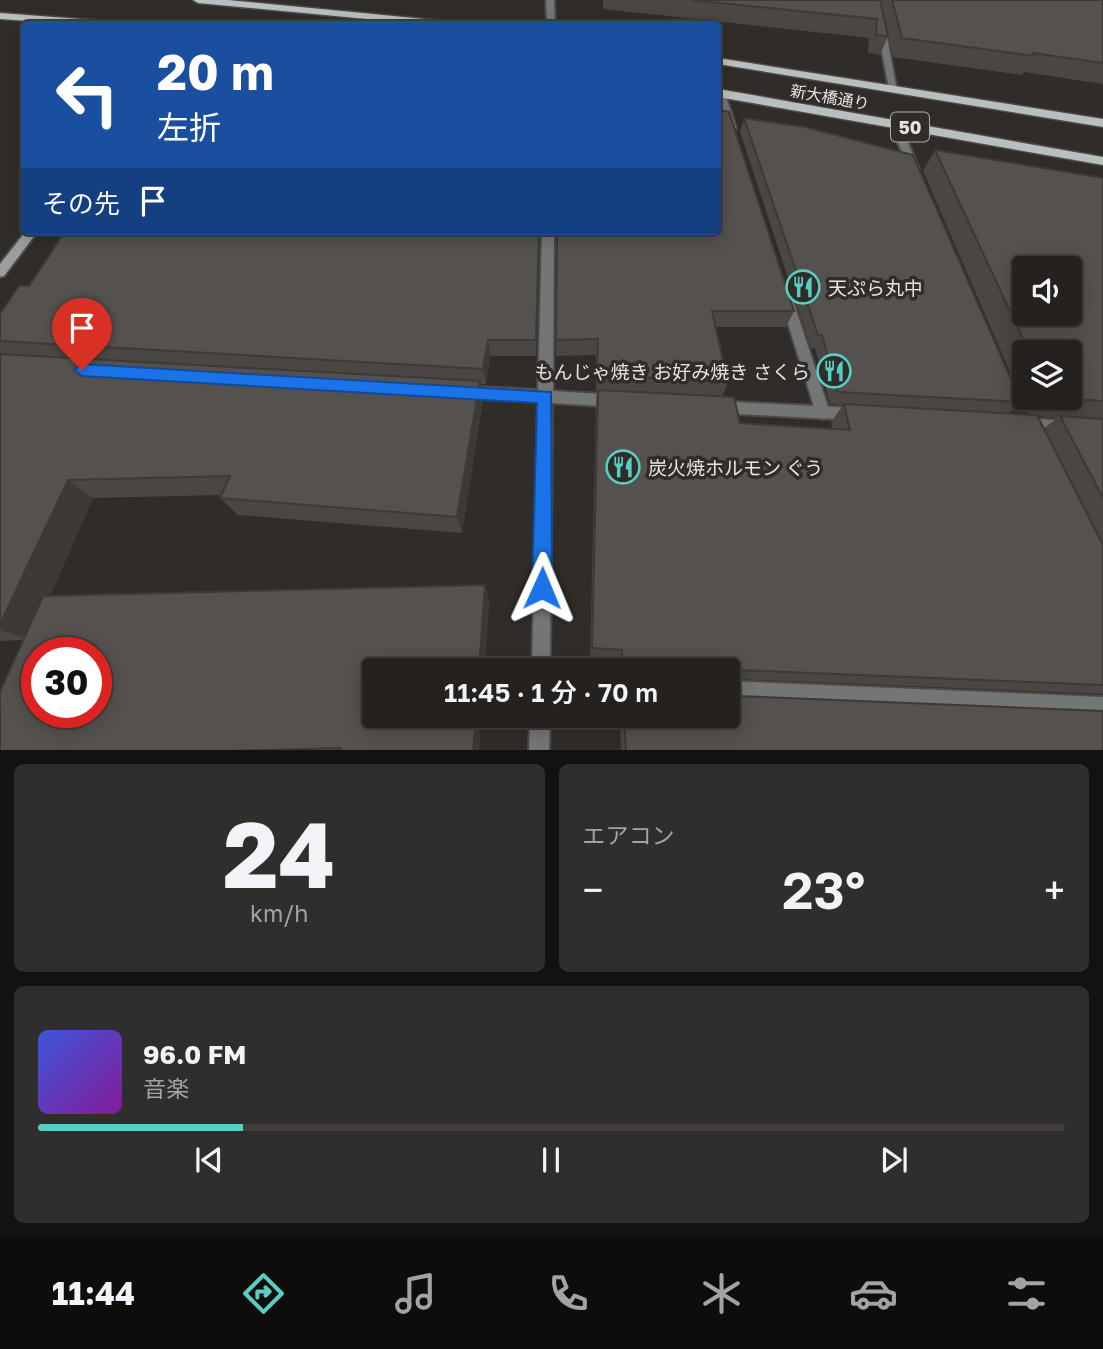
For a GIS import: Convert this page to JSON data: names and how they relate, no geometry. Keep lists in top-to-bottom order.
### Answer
{
  "streets": {
    "main road": ["新大橋通り", "50"]
  },
  "places": {
    "restaurant": ["天ぷら丸中", "もんじゃ焼き お好み焼き さくら", "炭火焼ホルモン ぐう"]
  },
  "page": {
    "turn": ["20 m", "左折"],
    "then": "その先",
    "limit": "30",
    "trip": "11:45 · 1 分 · 70 m",
    "tile": [
      ["24", "km/h"],
      "エアコン"
    ],
    "heat": ["−", "23°", "+"],
    "song": ["96.0 FM", "音楽"],
    "tabs": "11:44"
  }
}
